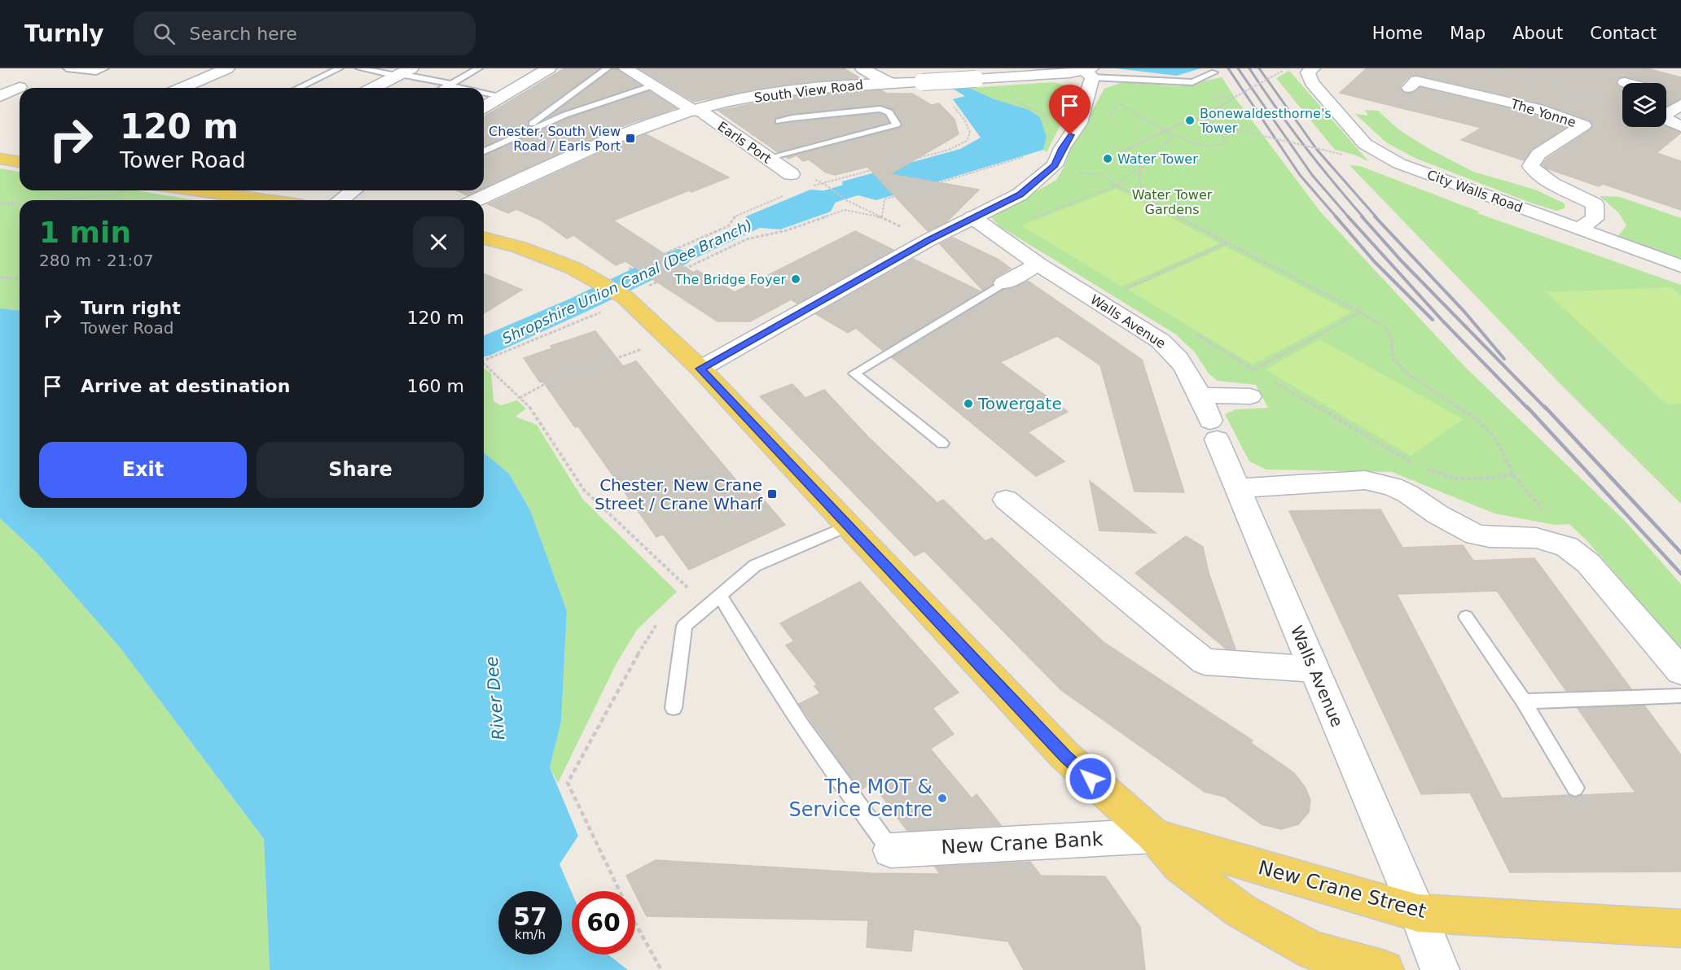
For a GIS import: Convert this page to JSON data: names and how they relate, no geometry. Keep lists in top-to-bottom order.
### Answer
{
  "streets": {
    "main road": ["New Crane Street"],
    "street": [
      "South View Road",
      "The Yonne",
      "Earls Port",
      "City Walls Road",
      "Walls Avenue",
      "New Crane Bank"
    ]
  },
  "crossings": [
    ["South View Road", "Earls Port"],
    ["The Yonne", "City Walls Road"],
    ["Walls Avenue", "New Crane Street"],
    ["New Crane Bank", "New Crane Street"]
  ],
  "water": ["Shropshire Union Canal (Dee Branch)", "River Dee"],
  "parks": ["Water Tower Gardens"],
  "places": {
    "other": [
      "Bonewaldesthorne's Tower",
      "Water Tower",
      "The Bridge Foyer",
      "Towergate",
      "The MOT & Service Centre"
    ],
    "transit": ["Chester, South View Road / Earls Port", "Chester, New Crane Street / Crane Wharf"]
  },
  "page": {
    "header": "Turnly",
    "search": "Search here",
    "nav": [
      "Home",
      "Map",
      "About",
      "Contact"
    ],
    "turn": ["120 m", "Tower Road"],
    "heading": ["1 min", "280 m · 21:07"],
    "list": [
      {
        "name": "Turn right",
        "note": "Tower Road",
        "value": "120 m"
      },
      {
        "name": "Arrive at destination",
        "value": "160 m"
      }
    ],
    "buttons": ["Exit", "Share"],
    "speed": "57 km/h",
    "limit": "60"
  }
}
